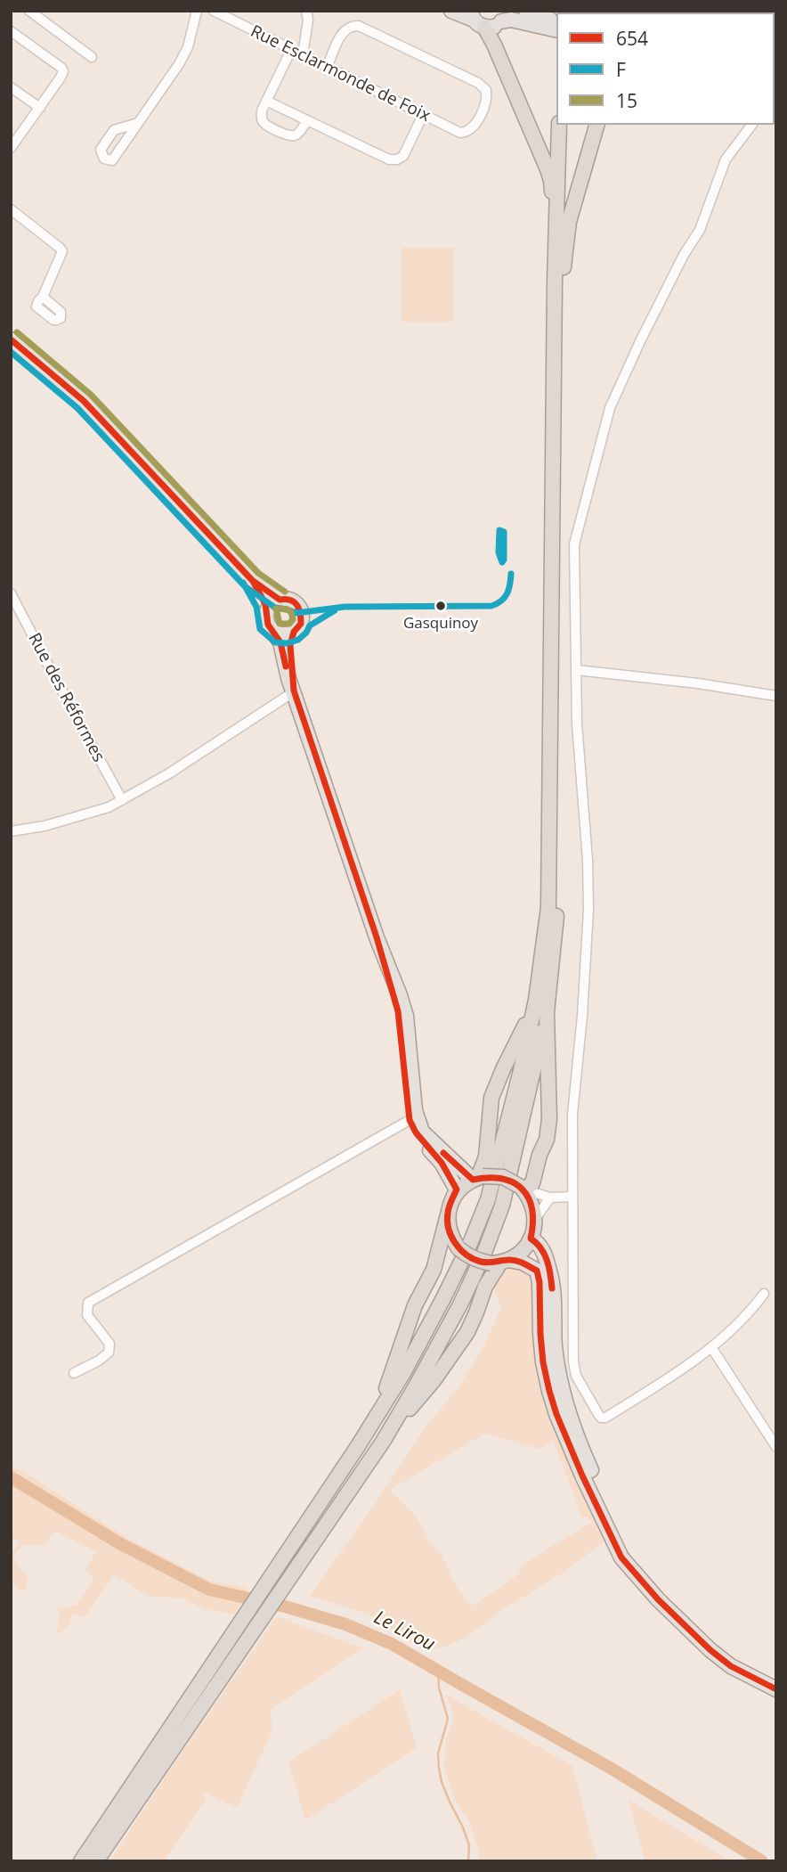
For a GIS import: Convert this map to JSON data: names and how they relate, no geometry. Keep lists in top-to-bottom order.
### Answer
{
  "streets": {
    "street": ["Rue Esclarmonde de Foix", "Rue des Réformes"]
  },
  "water": ["Le Lirou"],
  "places": ["Gasquinoy"],
  "lines": ["transit line 15", "transit line 654", "transit line F"],
  "legend": ["654", "F", "15"]
}
